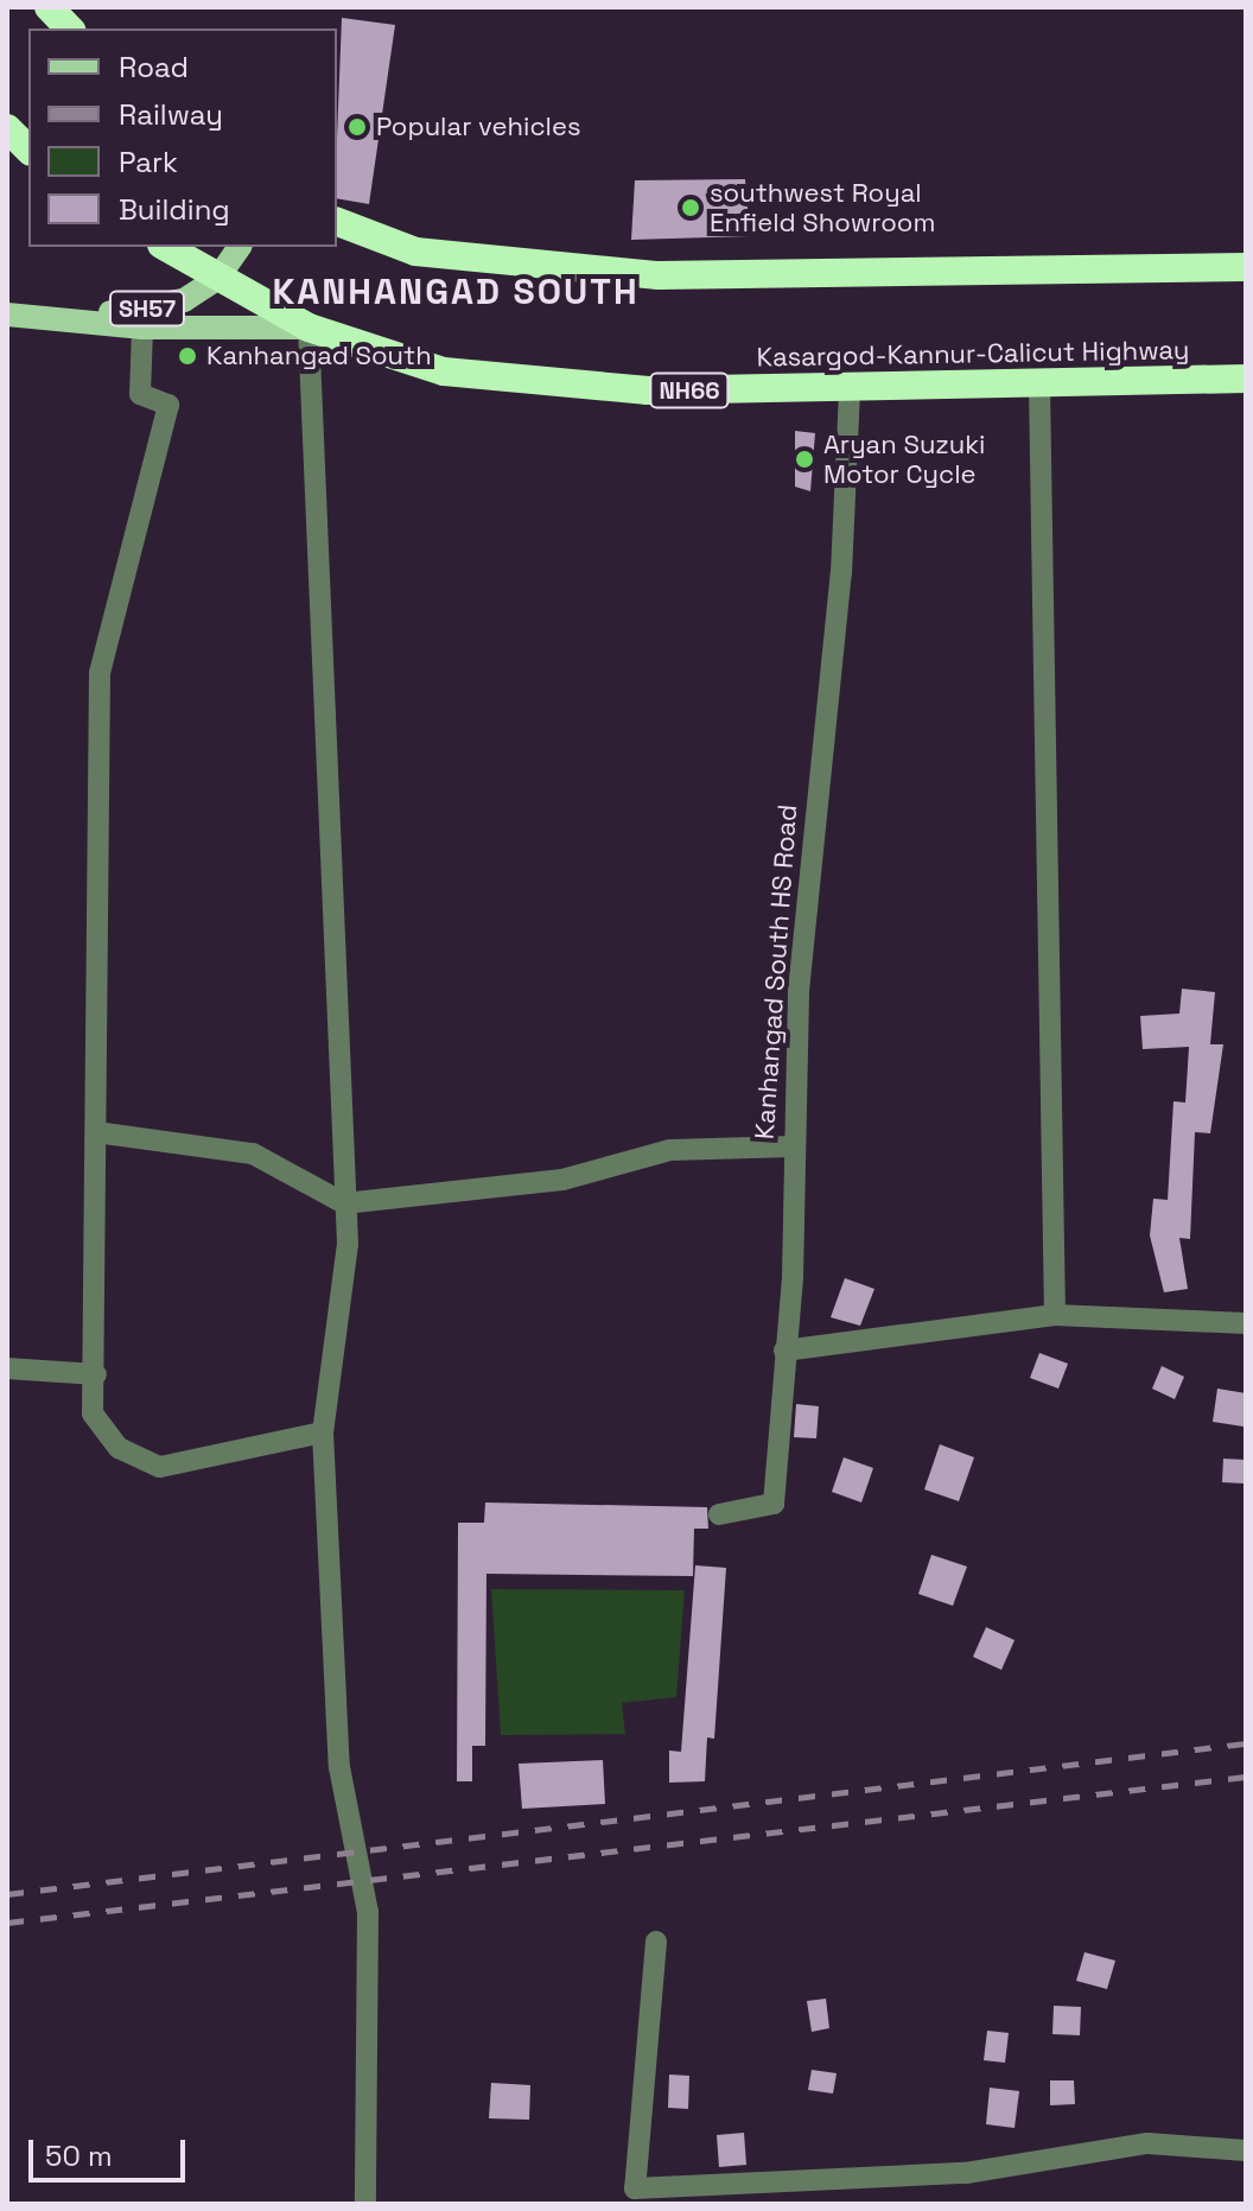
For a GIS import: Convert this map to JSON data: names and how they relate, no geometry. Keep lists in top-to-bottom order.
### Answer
{
  "streets": {
    "highway": ["Kasargod-Kannur-Calicut Highway", "NH66"],
    "main road": ["SH57"],
    "street": ["Kanhangad South HS Road"]
  },
  "crossings": [
    ["SH57", "Kasargod-Kannur-Calicut Highway"],
    ["Kasargod-Kannur-Calicut Highway", "Kanhangad South HS Road"]
  ],
  "districts": ["KANHANGAD SOUTH"],
  "places": [
    "Popular vehicles",
    "southwest Royal Enfield Showroom",
    "Kanhangad South",
    "Aryan Suzuki Motor Cycle"
  ],
  "legend": [
    "Road",
    "Railway",
    "Park",
    "Building"
  ],
  "scale_bar": "50 m"
}
